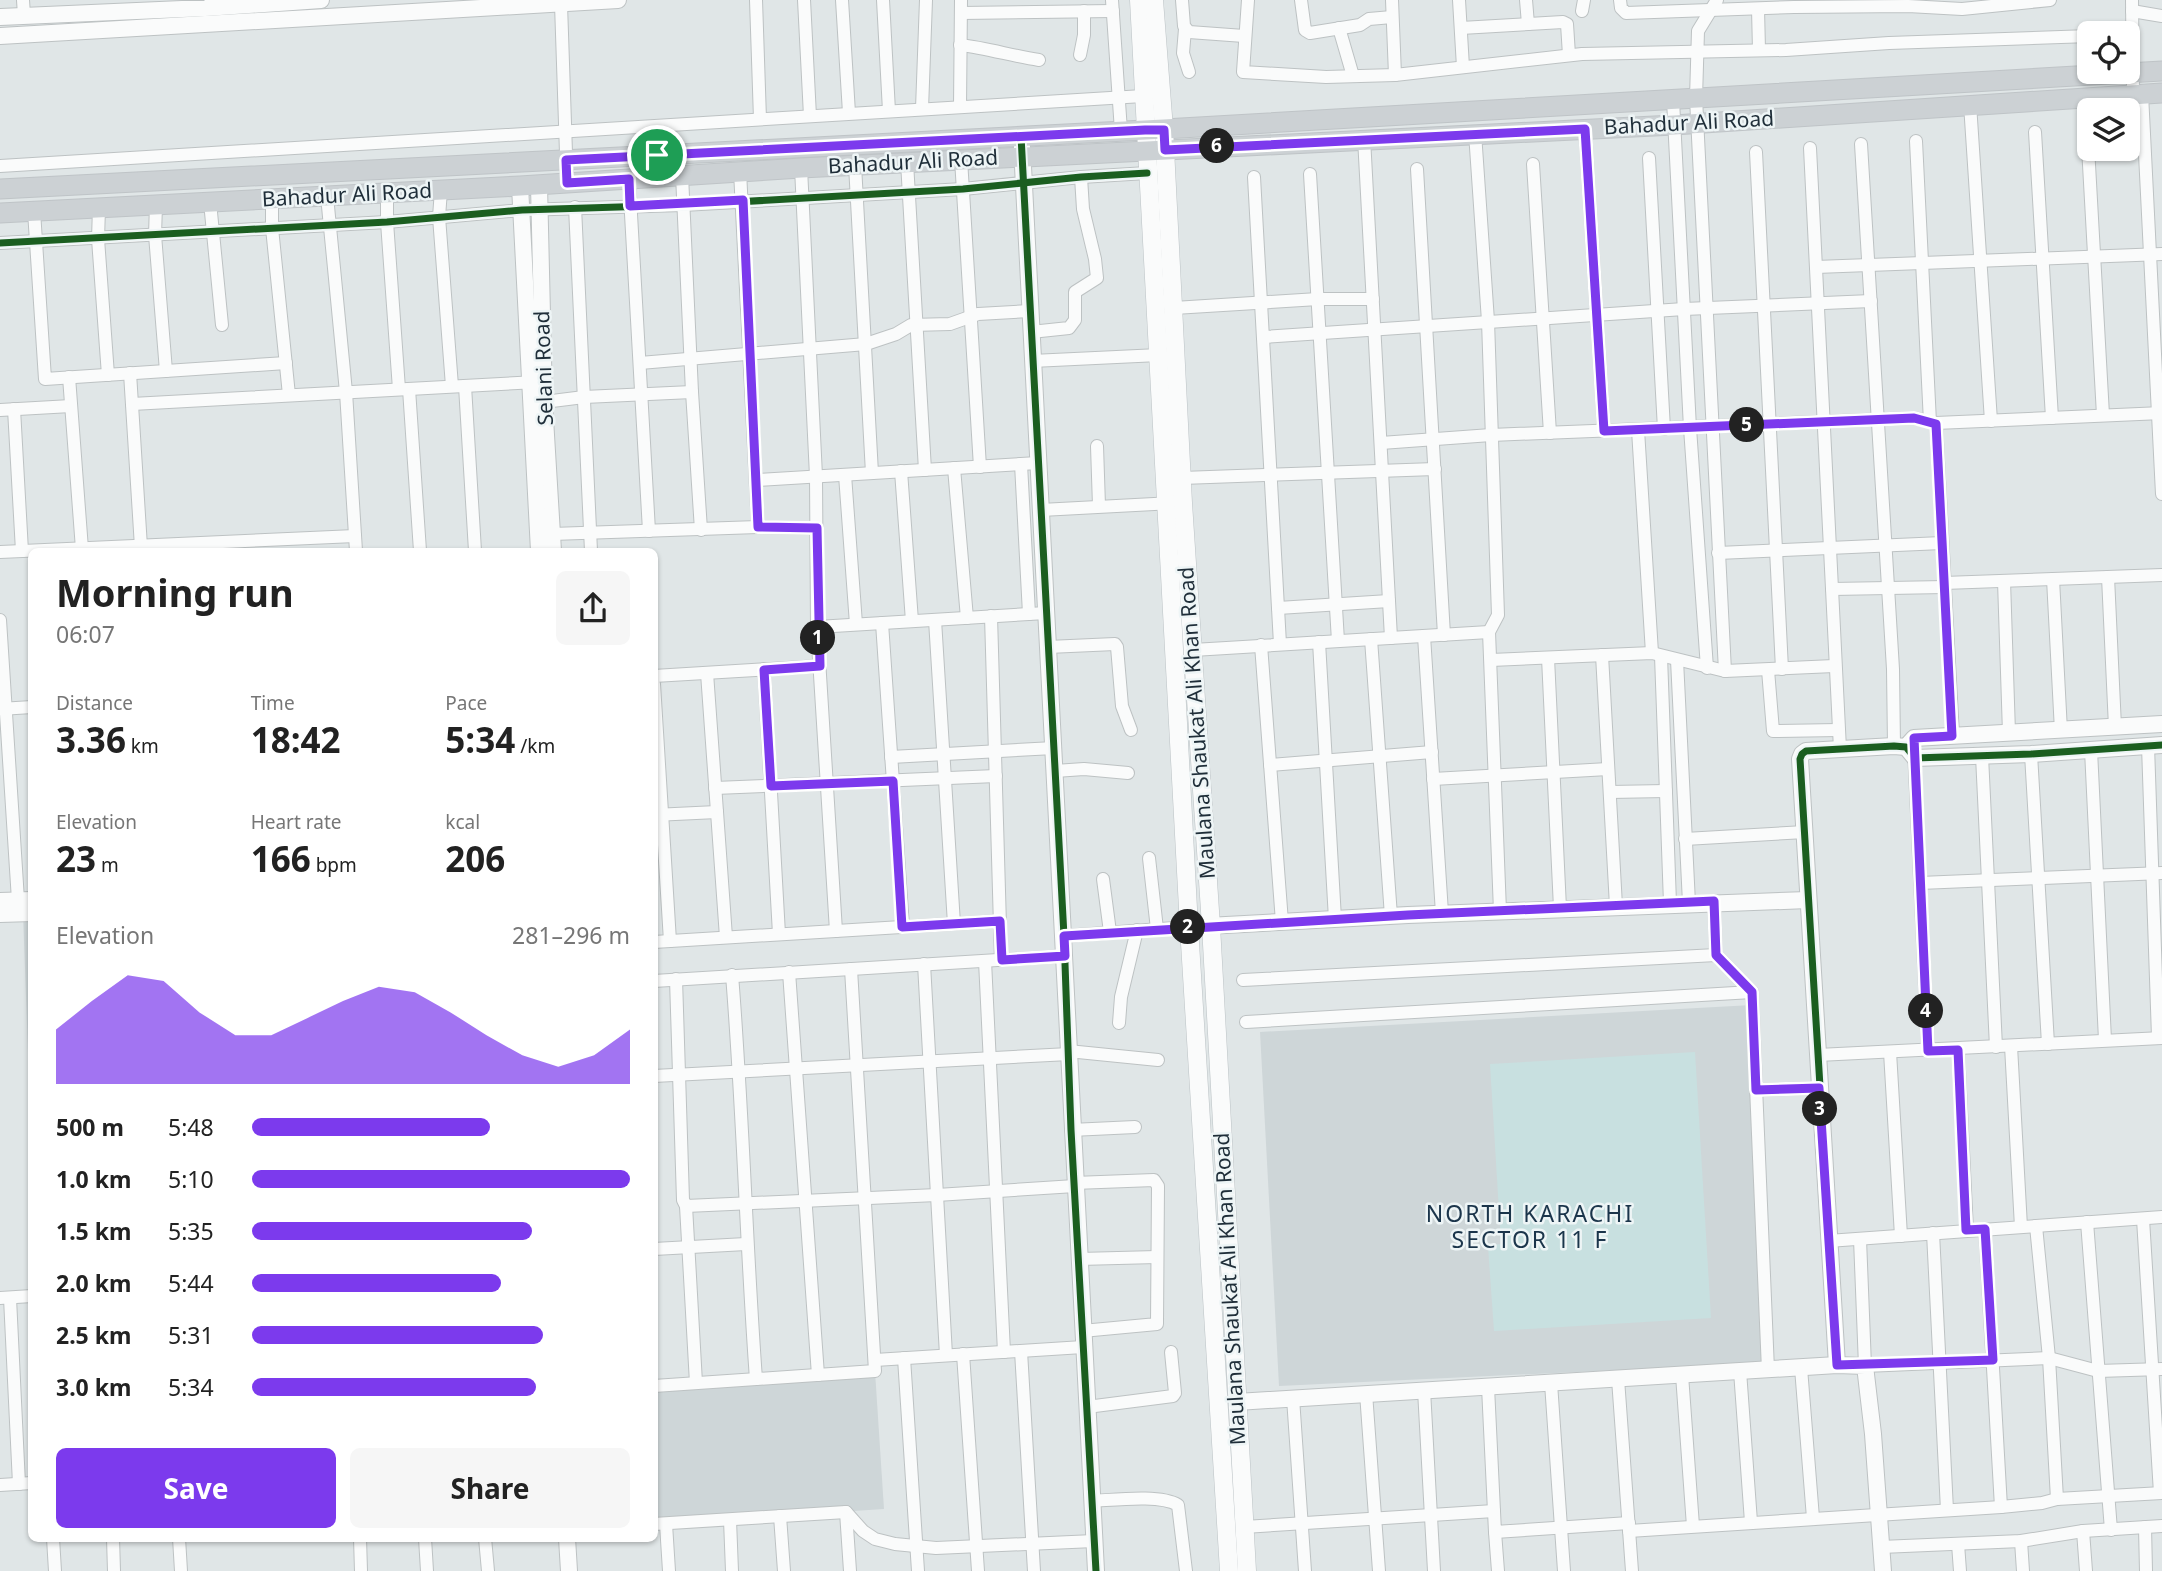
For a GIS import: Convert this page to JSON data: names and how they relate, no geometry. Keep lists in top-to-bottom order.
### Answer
{
  "streets": {
    "main road": ["Bahadur Ali Road", "Maulana Shaukat Ali Khan Road"],
    "street": ["Selani Road"]
  },
  "crossings": [
    ["Bahadur Ali Road", "Selani Road"],
    ["Bahadur Ali Road", "Maulana Shaukat Ali Khan Road"]
  ],
  "districts": ["NORTH KARACHI SECTOR 11 F"],
  "page": {
    "pins": [
      "6",
      "5",
      "1",
      "2",
      "4",
      "3"
    ],
    "heading": ["Morning run", "06:07"],
    "stats": [
      ["Distance", "3.36 km"],
      ["Time", "18:42"],
      ["Pace", "5:34 /km"],
      ["Elevation", "23 m"],
      ["Heart rate", "166 bpm"],
      ["kcal", "206"]
    ],
    "chart": ["Elevation", "281–296 m"],
    "list": [
      {
        "name": "500 m",
        "note": "5:48"
      },
      {
        "name": "1.0 km",
        "note": "5:10"
      },
      {
        "name": "1.5 km",
        "note": "5:35"
      },
      {
        "name": "2.0 km",
        "note": "5:44"
      },
      {
        "name": "2.5 km",
        "note": "5:31"
      },
      {
        "name": "3.0 km",
        "note": "5:34"
      }
    ],
    "buttons": ["Save", "Share"]
  }
}
